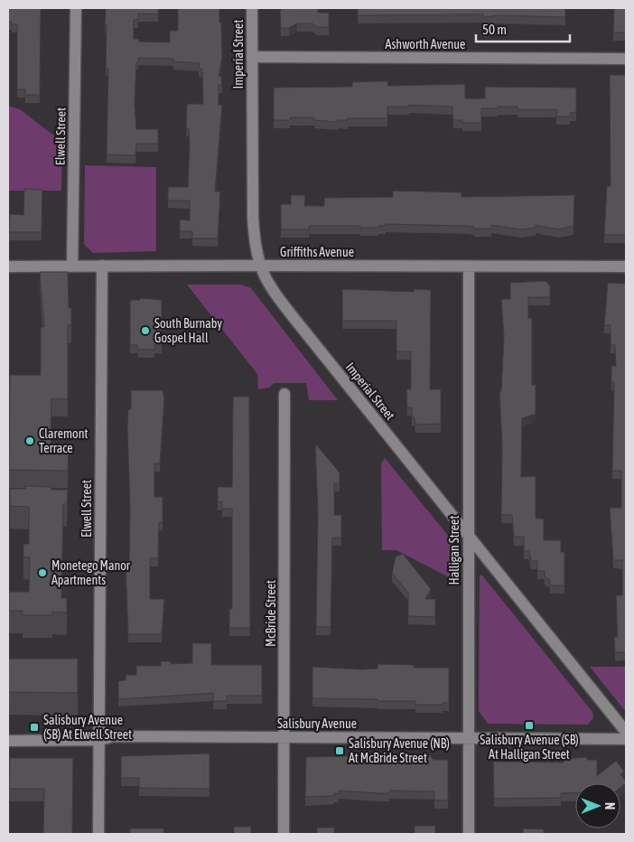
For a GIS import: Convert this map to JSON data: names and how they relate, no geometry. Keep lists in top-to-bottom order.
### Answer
{
  "streets": {
    "street": [
      "Ashworth Avenue",
      "Imperial Street",
      "Elwell Street",
      "Griffiths Avenue",
      "Halligan Street",
      "McBride Street",
      "Salisbury Avenue"
    ]
  },
  "crossings": [
    ["Ashworth Avenue", "Imperial Street"],
    ["Imperial Street", "Griffiths Avenue"],
    ["Imperial Street", "Halligan Street"],
    ["Elwell Street", "Griffiths Avenue"],
    ["Elwell Street", "Salisbury Avenue"],
    ["Griffiths Avenue", "Halligan Street"],
    ["Halligan Street", "Salisbury Avenue"],
    ["McBride Street", "Salisbury Avenue"]
  ],
  "places": {
    "other": ["South Burnaby Gospel Hall", "Claremont Terrace", "Monetego Manor Apartments"],
    "transit": ["Salisbury Avenue (SB) At Halligan Street", "Salisbury Avenue (SB) At Elwell Street", "Salisbury Avenue (NB) At McBride Street"]
  },
  "scale_bar": "50 m",
  "north": "right"
}
